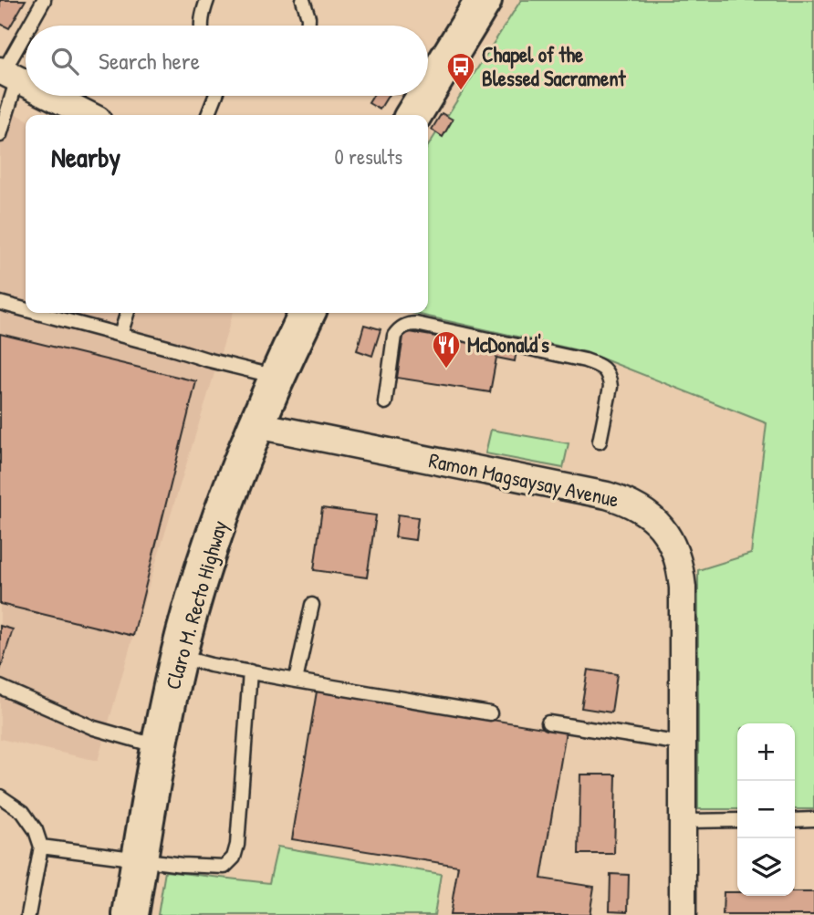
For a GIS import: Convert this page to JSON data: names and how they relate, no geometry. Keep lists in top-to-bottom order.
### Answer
{
  "streets": {
    "main road": ["Claro M. Recto Highway"],
    "street": ["Ramon Magsaysay Avenue"]
  },
  "crossings": [
    ["Ramon Magsaysay Avenue", "Claro M. Recto Highway"]
  ],
  "places": {
    "bus stop": ["Chapel of the Blessed Sacrament"],
    "restaurant": ["McDonald's"]
  },
  "page": {
    "search": "Search here",
    "heading": ["Nearby", "0 results"],
    "map_buttons": ["+", "−"]
  }
}
